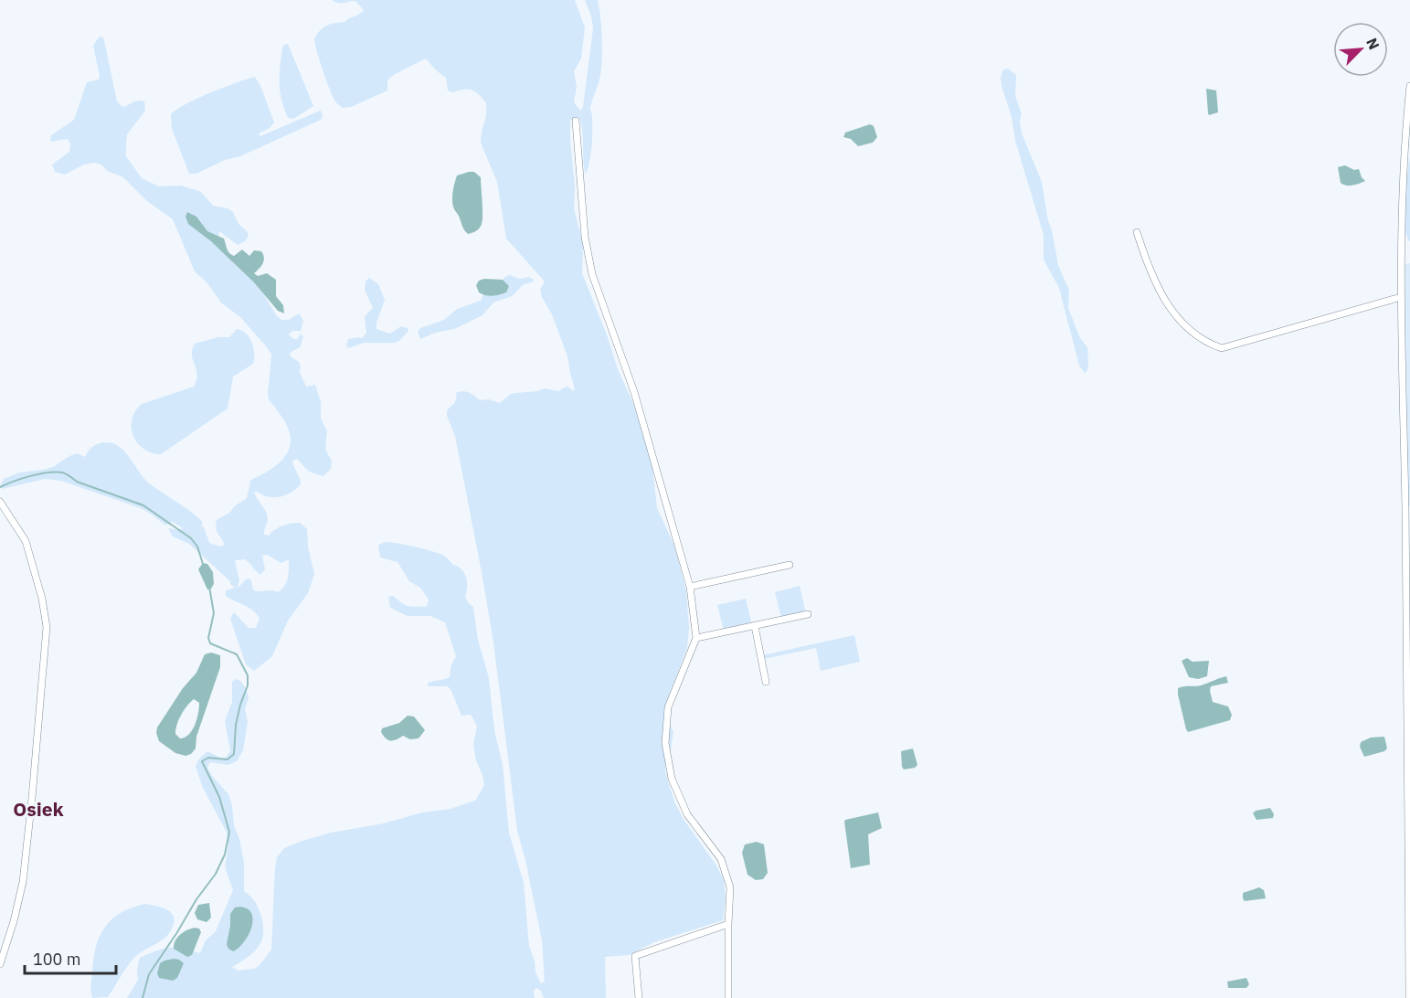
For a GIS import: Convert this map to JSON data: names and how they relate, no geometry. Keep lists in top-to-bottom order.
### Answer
{
  "districts": ["Osiek"],
  "scale_bar": "100 m",
  "north": "top right"
}
